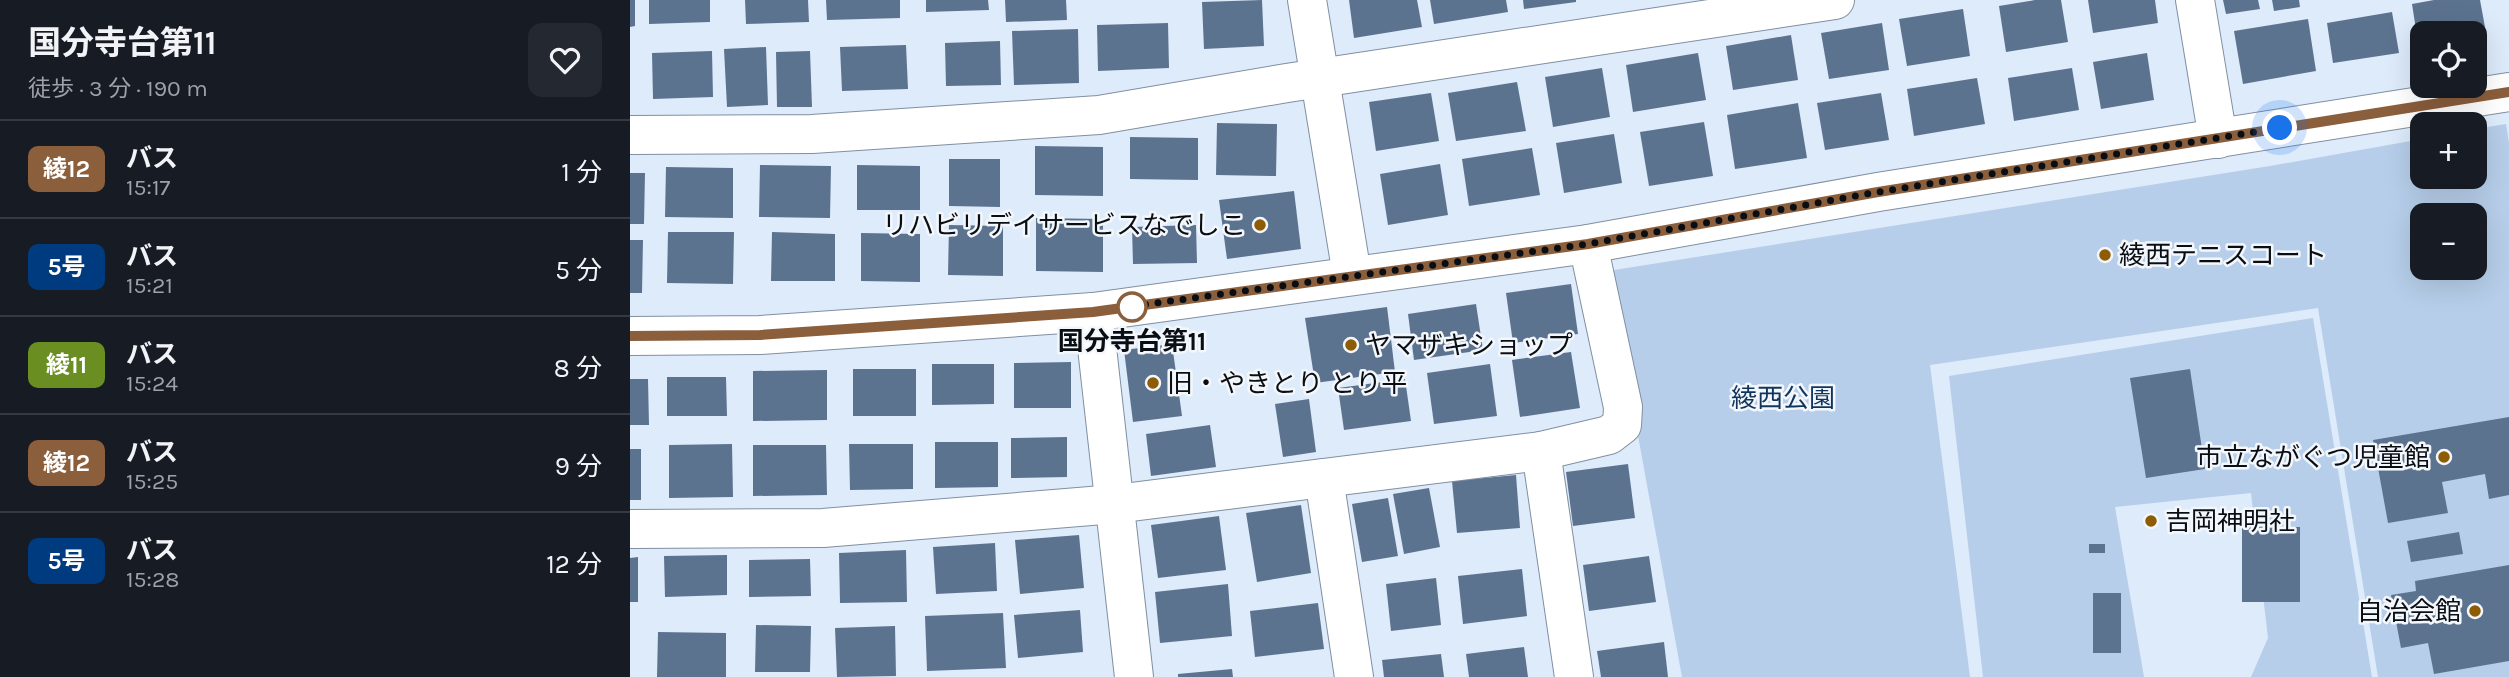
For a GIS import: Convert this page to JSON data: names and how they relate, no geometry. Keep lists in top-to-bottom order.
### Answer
{
  "parks": ["綾西公園"],
  "places": [
    "リハビリデイサービスなでしこ",
    "綾西テニスコート",
    "国分寺台第11",
    "ヤマザキショップ",
    "旧・やきとり とり平",
    "市立ながぐつ児童館",
    "吉岡神明社",
    "自治会館"
  ],
  "lines": ["bus line 綾12"],
  "page": {
    "heading": ["国分寺台第11", "徒歩 · 3 分 · 190 m"],
    "map_buttons": ["+", "−"],
    "list": [
      {
        "mark": "綾12",
        "name": "バス",
        "note": "15:17",
        "value": "1 分"
      },
      {
        "mark": "5号",
        "name": "バス",
        "note": "15:21",
        "value": "5 分"
      },
      {
        "mark": "綾11",
        "name": "バス",
        "note": "15:24",
        "value": "8 分"
      },
      {
        "mark": "綾12",
        "name": "バス",
        "note": "15:25",
        "value": "9 分"
      },
      {
        "mark": "5号",
        "name": "バス",
        "note": "15:28",
        "value": "12 分"
      }
    ]
  }
}
